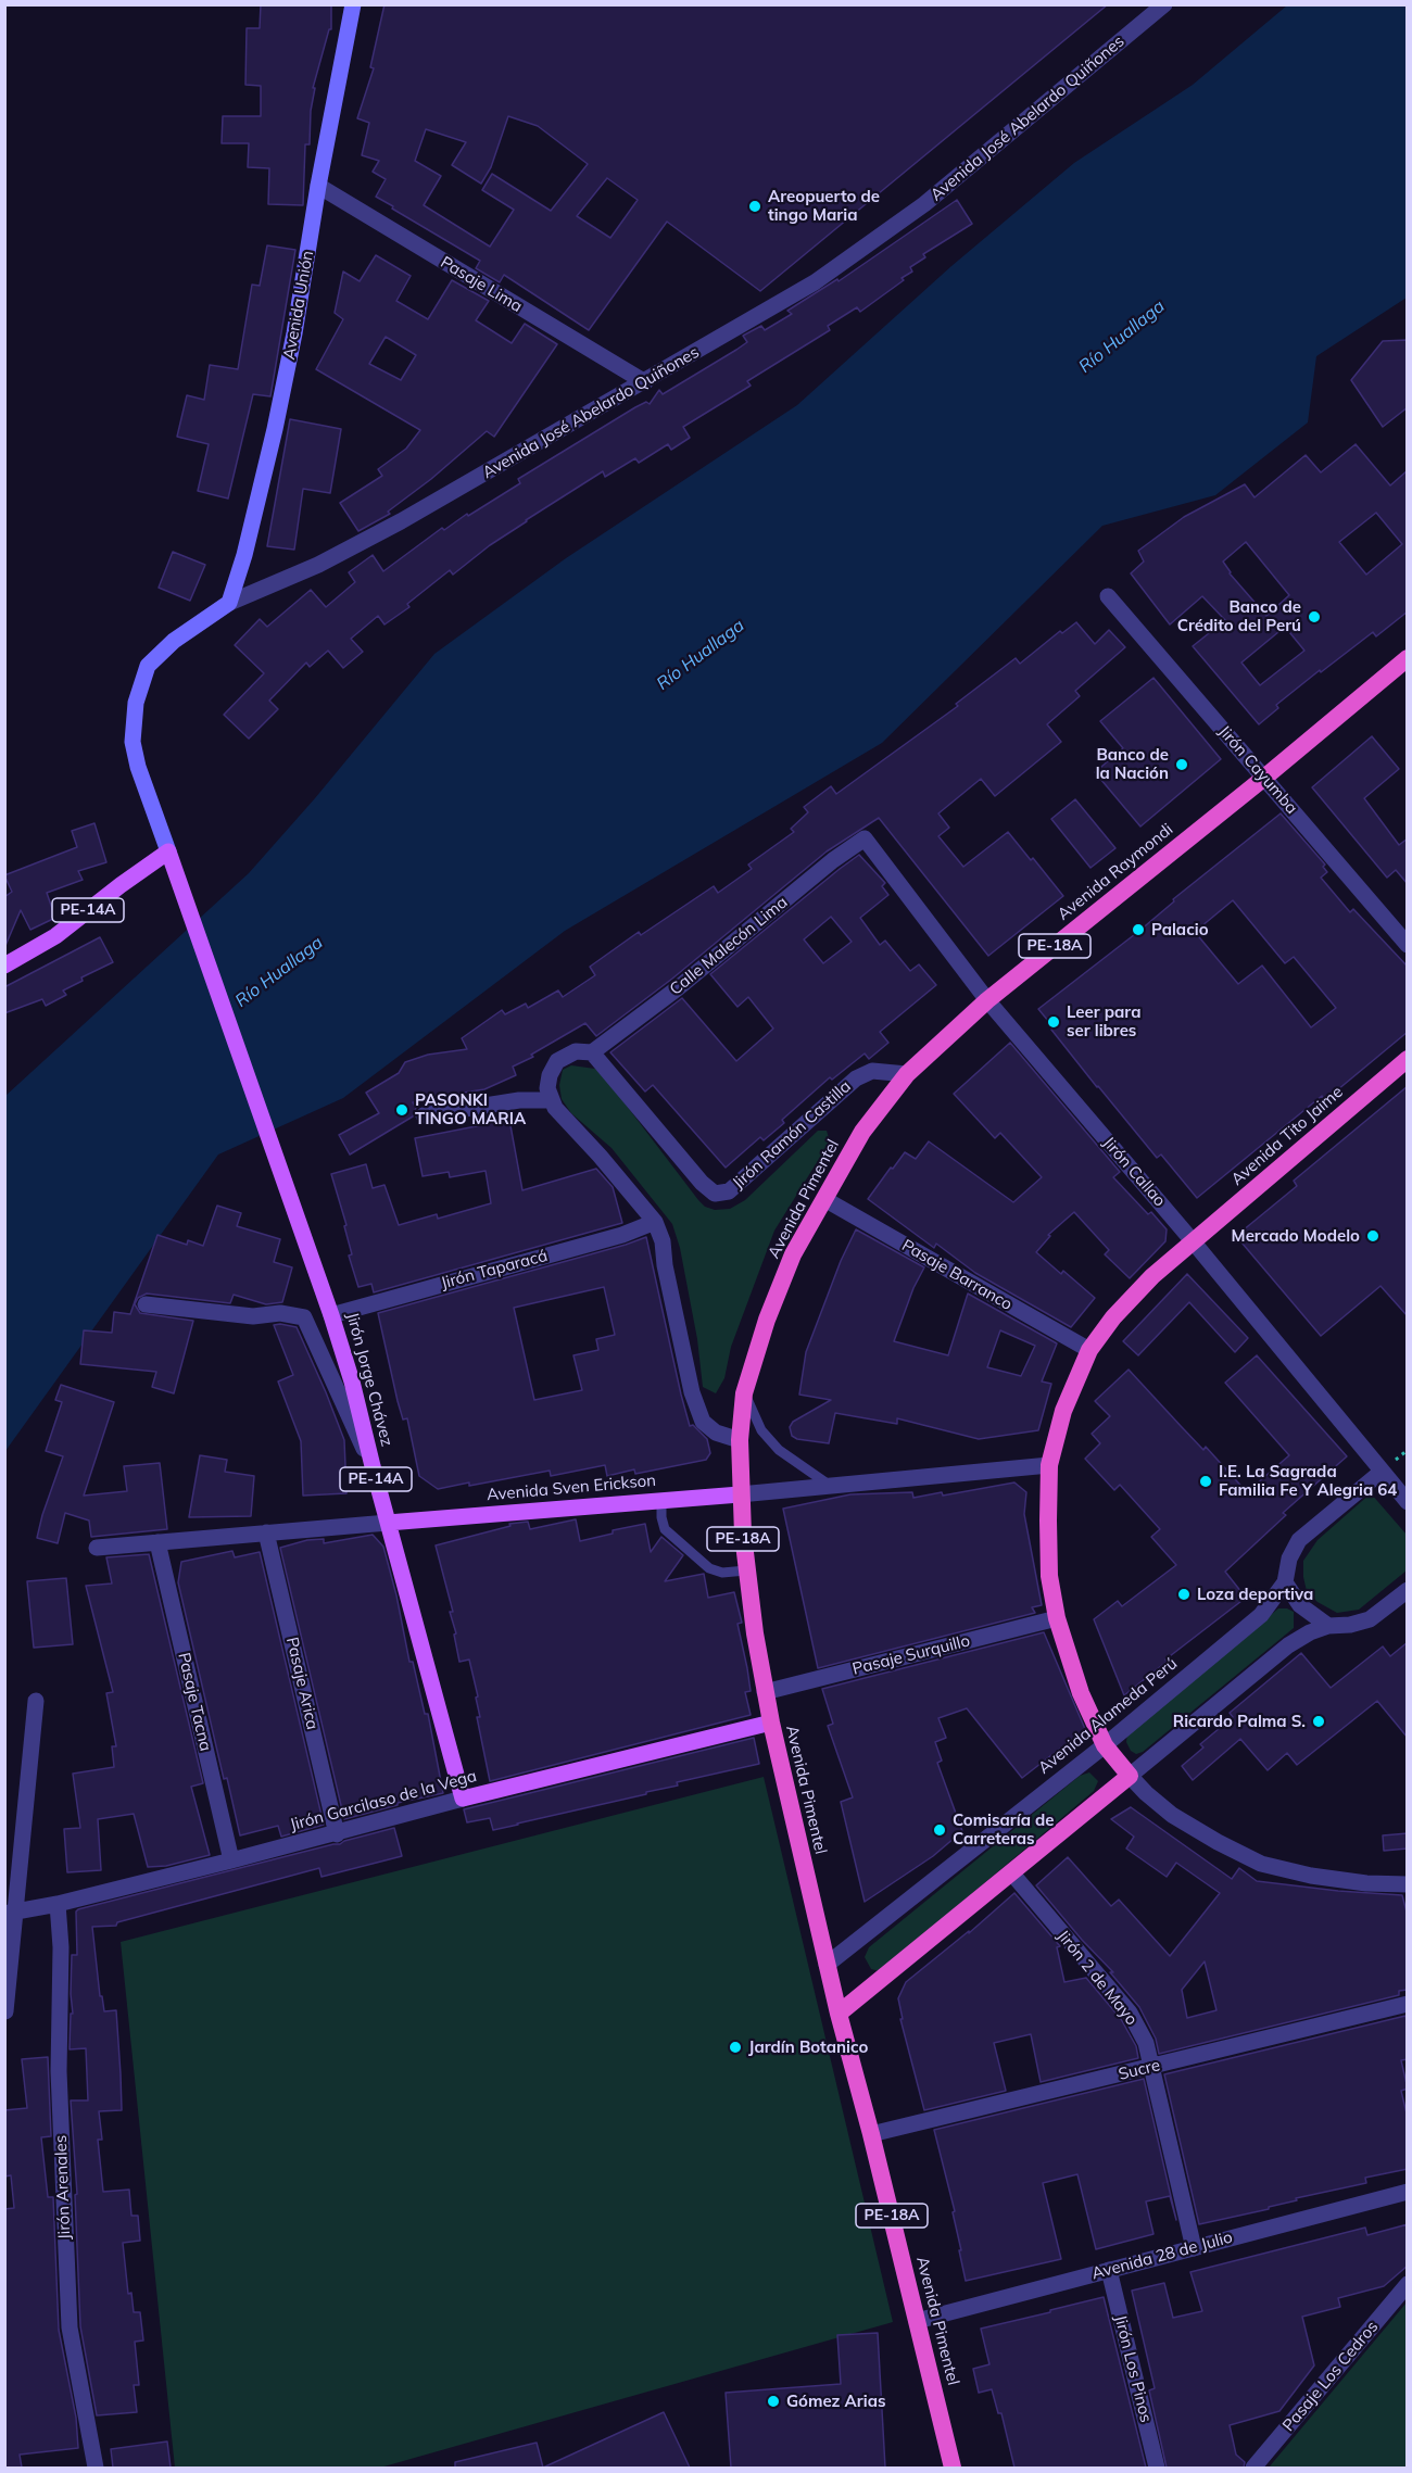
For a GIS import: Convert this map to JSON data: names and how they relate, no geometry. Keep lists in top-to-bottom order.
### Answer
{
  "streets": {
    "highway": [
      "Avenida Raymondi",
      "PE-18A",
      "Avenida Tito Jaime",
      "Avenida Pimentel"
    ],
    "main road": [
      "Avenida José Abelardo Quiñones",
      "Avenida Unión",
      "PE-14A",
      "Jirón Jorge Chávez",
      "Avenida Sven Erickson",
      "Jirón Garcilaso de la Vega"
    ],
    "street": [
      "Pasaje Lima",
      "Jirón Cayumba",
      "Calle Malecón Lima",
      "Jirón Ramón Castilla",
      "Jirón Callao",
      "Jirón Taparacá",
      "Pasaje Barranco",
      "Pasaje Surquillo",
      "Pasaje Arica",
      "Pasaje Tacna",
      "Avenida Alameda Perú",
      "Jirón 2 de Mayo",
      "Sucre",
      "Jirón Arenales",
      "Avenida 28 de Julio",
      "Jirón Los Pinos",
      "Pasaje Los Cedros"
    ]
  },
  "crossings": [
    ["Avenida José Abelardo Quiñones", "Pasaje Lima"],
    ["Avenida José Abelardo Quiñones", "Avenida Unión"],
    ["Avenida José Abelardo Quiñones", "PE-14A"],
    ["Avenida José Abelardo Quiñones", "Jirón Jorge Chávez"],
    ["Pasaje Lima", "Avenida Unión"],
    ["Jirón Cayumba", "Avenida Raymondi"],
    ["Avenida Raymondi", "Jirón Ramón Castilla"],
    ["Avenida Raymondi", "Jirón Callao"],
    ["Avenida Raymondi", "Avenida Pimentel"],
    ["PE-14A", "Jirón Jorge Chávez"],
    ["Calle Malecón Lima", "Jirón Ramón Castilla"],
    ["Calle Malecón Lima", "Jirón Callao"],
    ["Avenida Tito Jaime", "Jirón Callao"],
    ["Avenida Tito Jaime", "Pasaje Barranco"],
    ["Avenida Tito Jaime", "Avenida Sven Erickson"],
    ["Avenida Tito Jaime", "Pasaje Surquillo"],
    ["Avenida Tito Jaime", "Avenida Alameda Perú"],
    ["Jirón Callao", "Avenida Alameda Perú"],
    ["Avenida Pimentel", "Pasaje Barranco"],
    ["Avenida Pimentel", "Avenida Sven Erickson"],
    ["Avenida Pimentel", "Pasaje Surquillo"],
    ["Avenida Pimentel", "Avenida Alameda Perú"],
    ["Avenida Pimentel", "Jirón Garcilaso de la Vega"],
    ["Avenida Pimentel", "Sucre"],
    ["Avenida Pimentel", "Avenida 28 de Julio"],
    ["Jirón Taparacá", "Jirón Jorge Chávez"],
    ["Jirón Jorge Chávez", "Avenida Sven Erickson"],
    ["Jirón Jorge Chávez", "Jirón Garcilaso de la Vega"],
    ["Avenida Sven Erickson", "Pasaje Arica"],
    ["Avenida Sven Erickson", "Pasaje Tacna"],
    ["Pasaje Arica", "Jirón Garcilaso de la Vega"],
    ["Pasaje Tacna", "Jirón Garcilaso de la Vega"],
    ["Jirón Garcilaso de la Vega", "Jirón Arenales"],
    ["Jirón 2 de Mayo", "Sucre"],
    ["Jirón 2 de Mayo", "Avenida 28 de Julio"],
    ["Avenida 28 de Julio", "Jirón Los Pinos"]
  ],
  "water": ["Río Huallaga"],
  "places": [
    "Areopuerto de tingo Maria",
    "Banco de Crédito del Perú",
    "Banco de la Nación",
    "Palacio",
    "Leer para ser libres",
    "PASONKI TINGO MARIA",
    "Mercado Modelo",
    "I.E. La Sagrada Familia Fe Y Alegria 64",
    "Loza deportiva",
    "Ricardo Palma S.",
    "Comisaría de Carreteras",
    "Jardín Botanico",
    "Gómez Arias"
  ]
}
